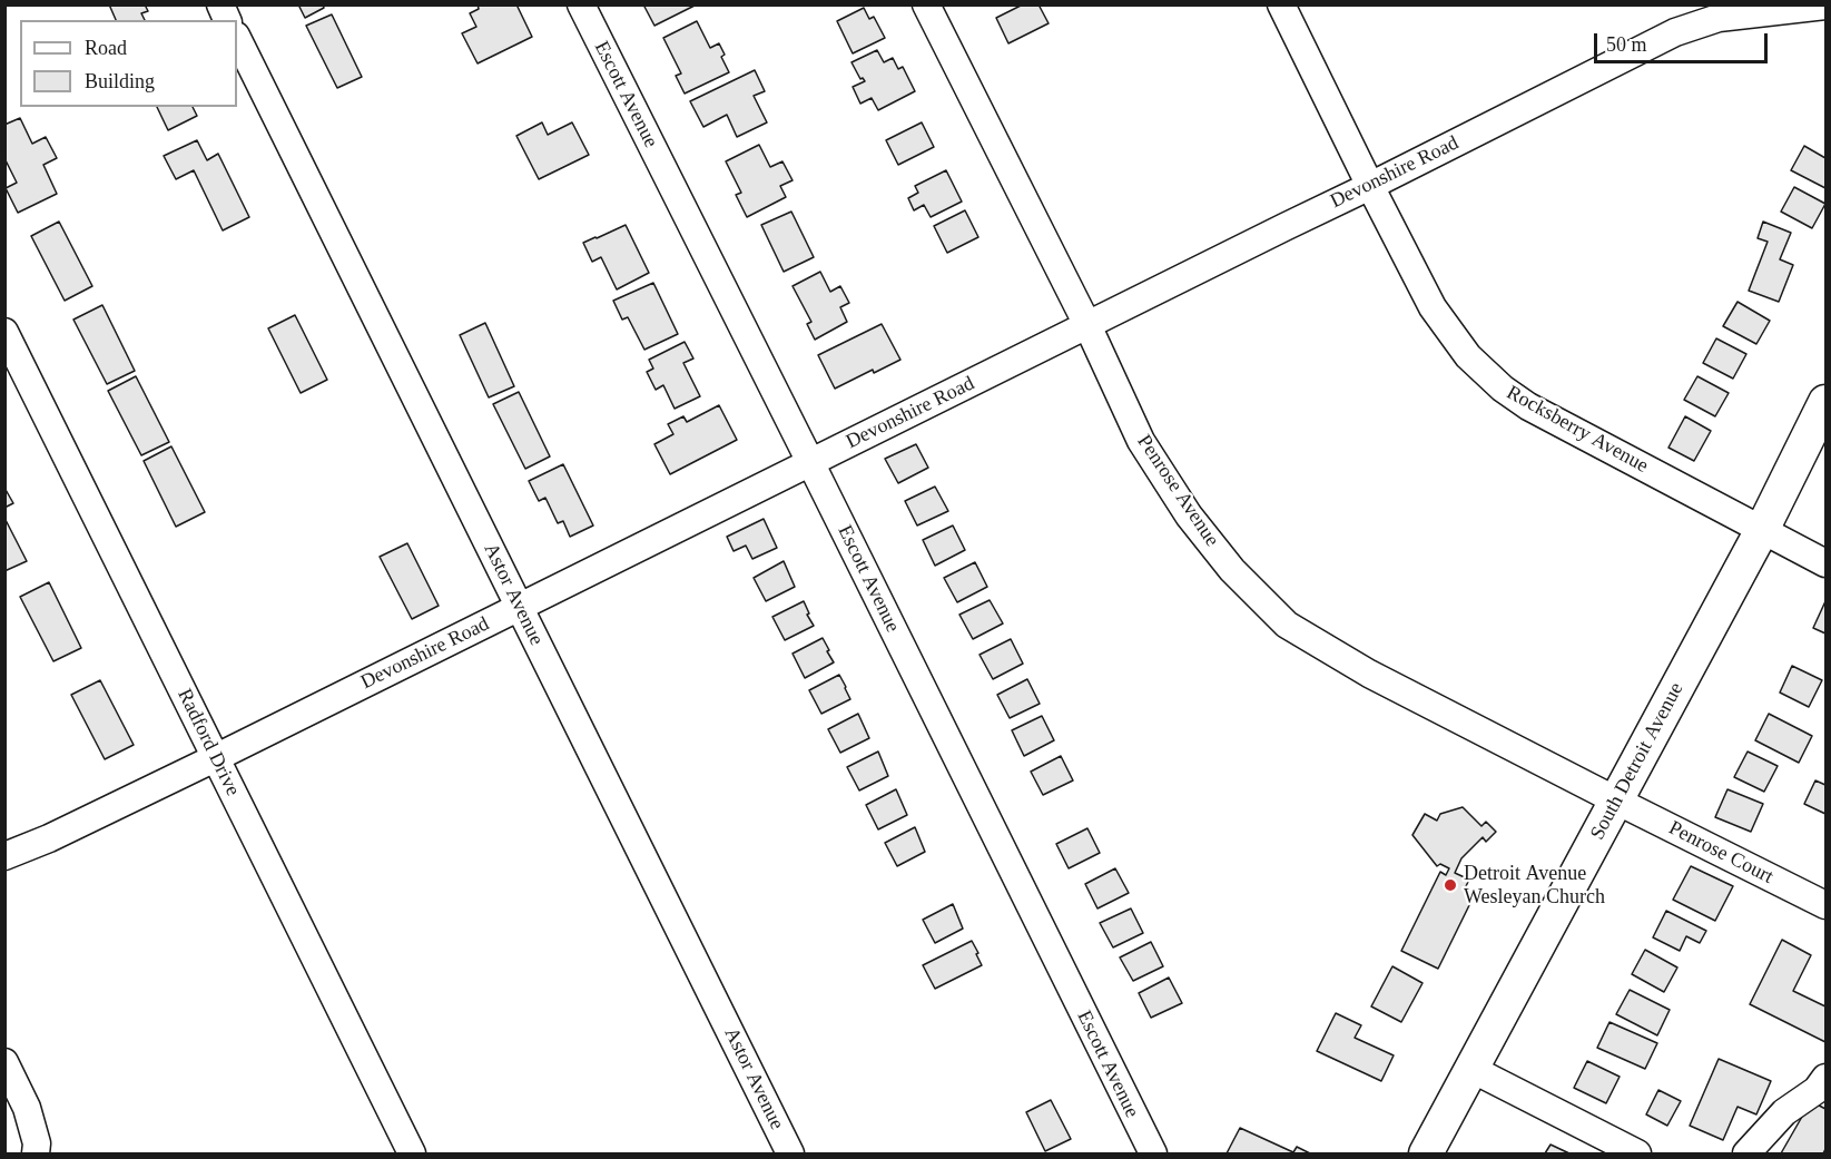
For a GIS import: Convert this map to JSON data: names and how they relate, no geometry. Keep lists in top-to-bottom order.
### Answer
{
  "streets": {
    "main road": ["South Detroit Avenue"],
    "street": [
      "Escott Avenue",
      "Devonshire Road",
      "Rocksberry Avenue",
      "Penrose Avenue",
      "Astor Avenue",
      "Radford Drive",
      "Penrose Court"
    ]
  },
  "crossings": [
    ["Escott Avenue", "Devonshire Road"],
    ["Devonshire Road", "Rocksberry Avenue"],
    ["Devonshire Road", "Penrose Avenue"],
    ["Devonshire Road", "Astor Avenue"],
    ["Devonshire Road", "Radford Drive"],
    ["Rocksberry Avenue", "South Detroit Avenue"],
    ["Penrose Avenue", "South Detroit Avenue"],
    ["Penrose Avenue", "Penrose Court"],
    ["South Detroit Avenue", "Penrose Court"]
  ],
  "places": ["Detroit Avenue Wesleyan Church"],
  "legend": ["Road", "Building"],
  "scale_bar": "50 m"
}
